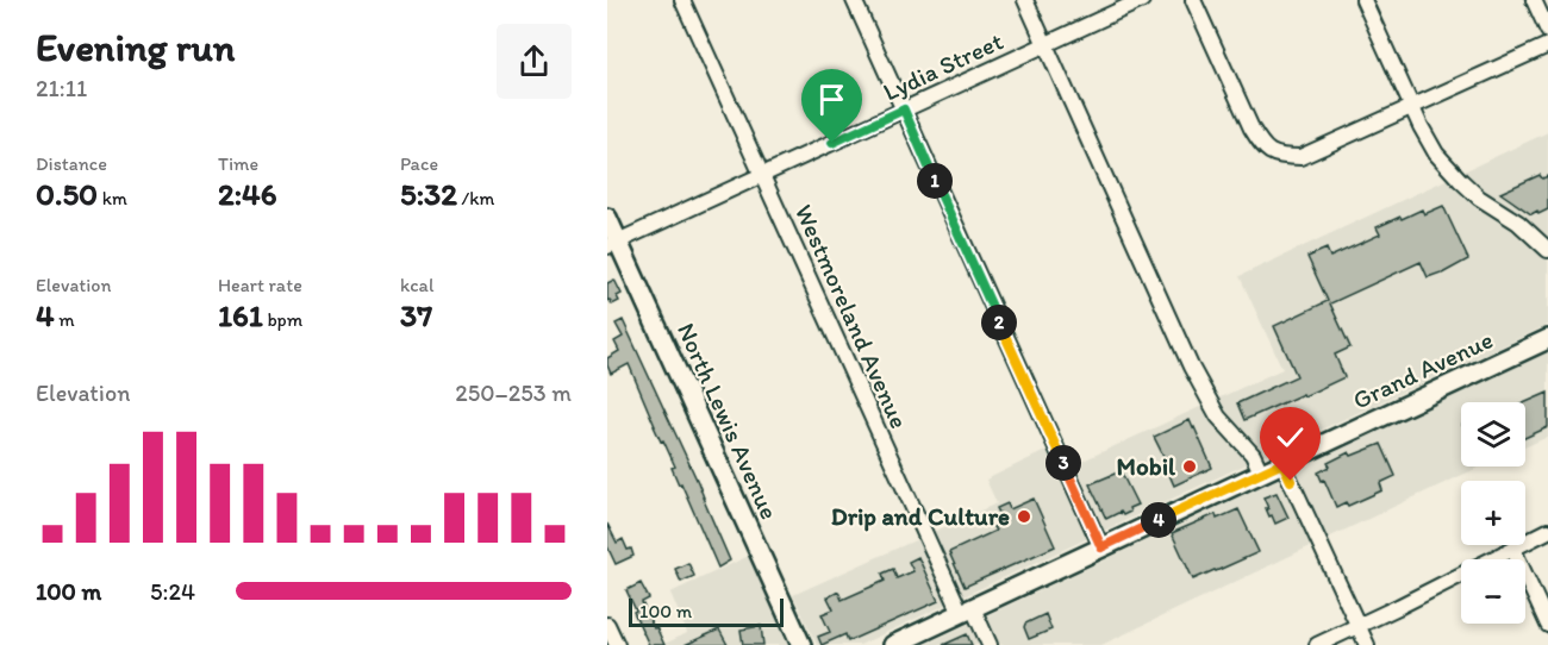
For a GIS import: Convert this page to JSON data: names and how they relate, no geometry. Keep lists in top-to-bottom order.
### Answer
{
  "streets": {
    "main road": ["Grand Avenue", "North Lewis Avenue"],
    "street": ["Lydia Street", "Westmoreland Avenue"]
  },
  "crossings": [
    ["Lydia Street", "Westmoreland Avenue"],
    ["Lydia Street", "North Lewis Avenue"],
    ["Westmoreland Avenue", "Grand Avenue"]
  ],
  "places": ["Mobil", "Drip and Culture"],
  "scale_bar": "100 m",
  "page": {
    "heading": ["Evening run", "21:11"],
    "stats": [
      ["Distance", "0.50 km"],
      ["Time", "2:46"],
      ["Pace", "5:32 /km"],
      ["Elevation", "4 m"],
      ["Heart rate", "161 bpm"],
      ["kcal", "37"]
    ],
    "pins": [
      "1",
      "2",
      "3",
      "4"
    ],
    "chart": ["Elevation", "250–253 m"],
    "map_buttons": ["+", "−"],
    "list": [
      {
        "name": "100 m",
        "note": "5:24"
      }
    ],
    "scale": "100 m"
  }
}
